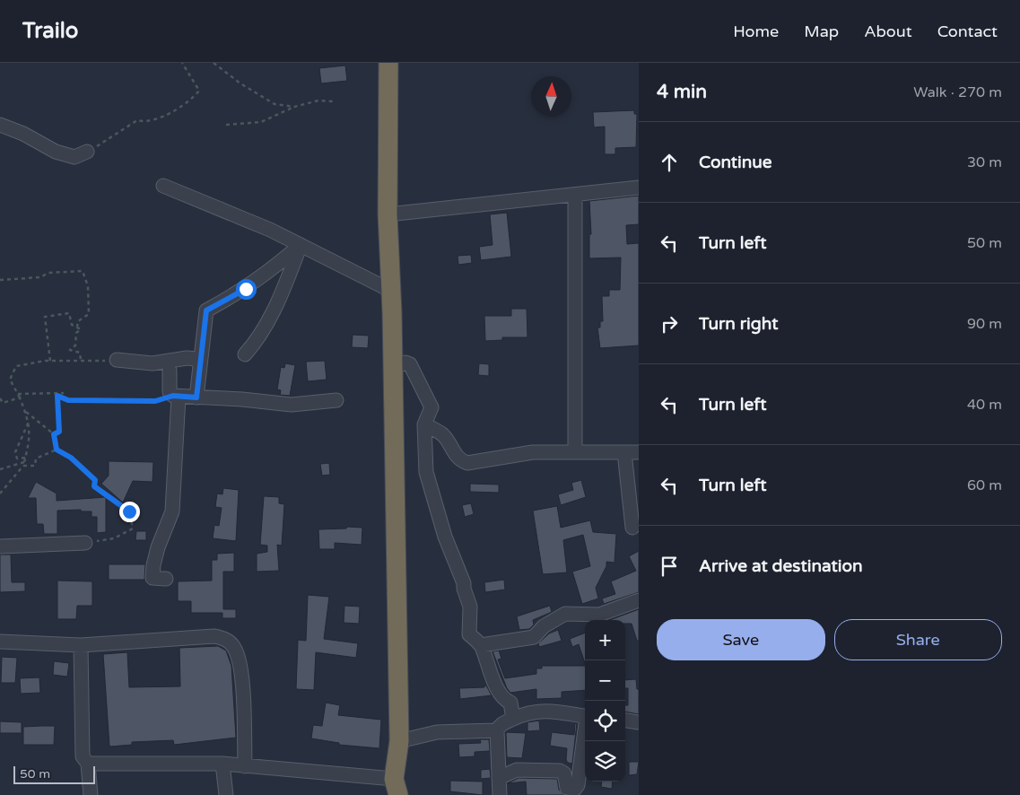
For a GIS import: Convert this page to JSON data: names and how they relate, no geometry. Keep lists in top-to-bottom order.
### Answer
{
  "scale_bar": "50 m",
  "north": "top",
  "page": {
    "header": "Trailo",
    "nav": [
      "Home",
      "Map",
      "About",
      "Contact"
    ],
    "heading": ["4 min", "Walk · 270 m"],
    "list": [
      ["Continue", "30 m"],
      ["Turn left", "50 m"],
      ["Turn right", "90 m"],
      ["Turn left", "40 m"],
      ["Turn left", "60 m"],
      "Arrive at destination"
    ],
    "buttons": ["Save", "Share"],
    "map_buttons": ["+", "−"],
    "scale": "50 m"
  }
}
